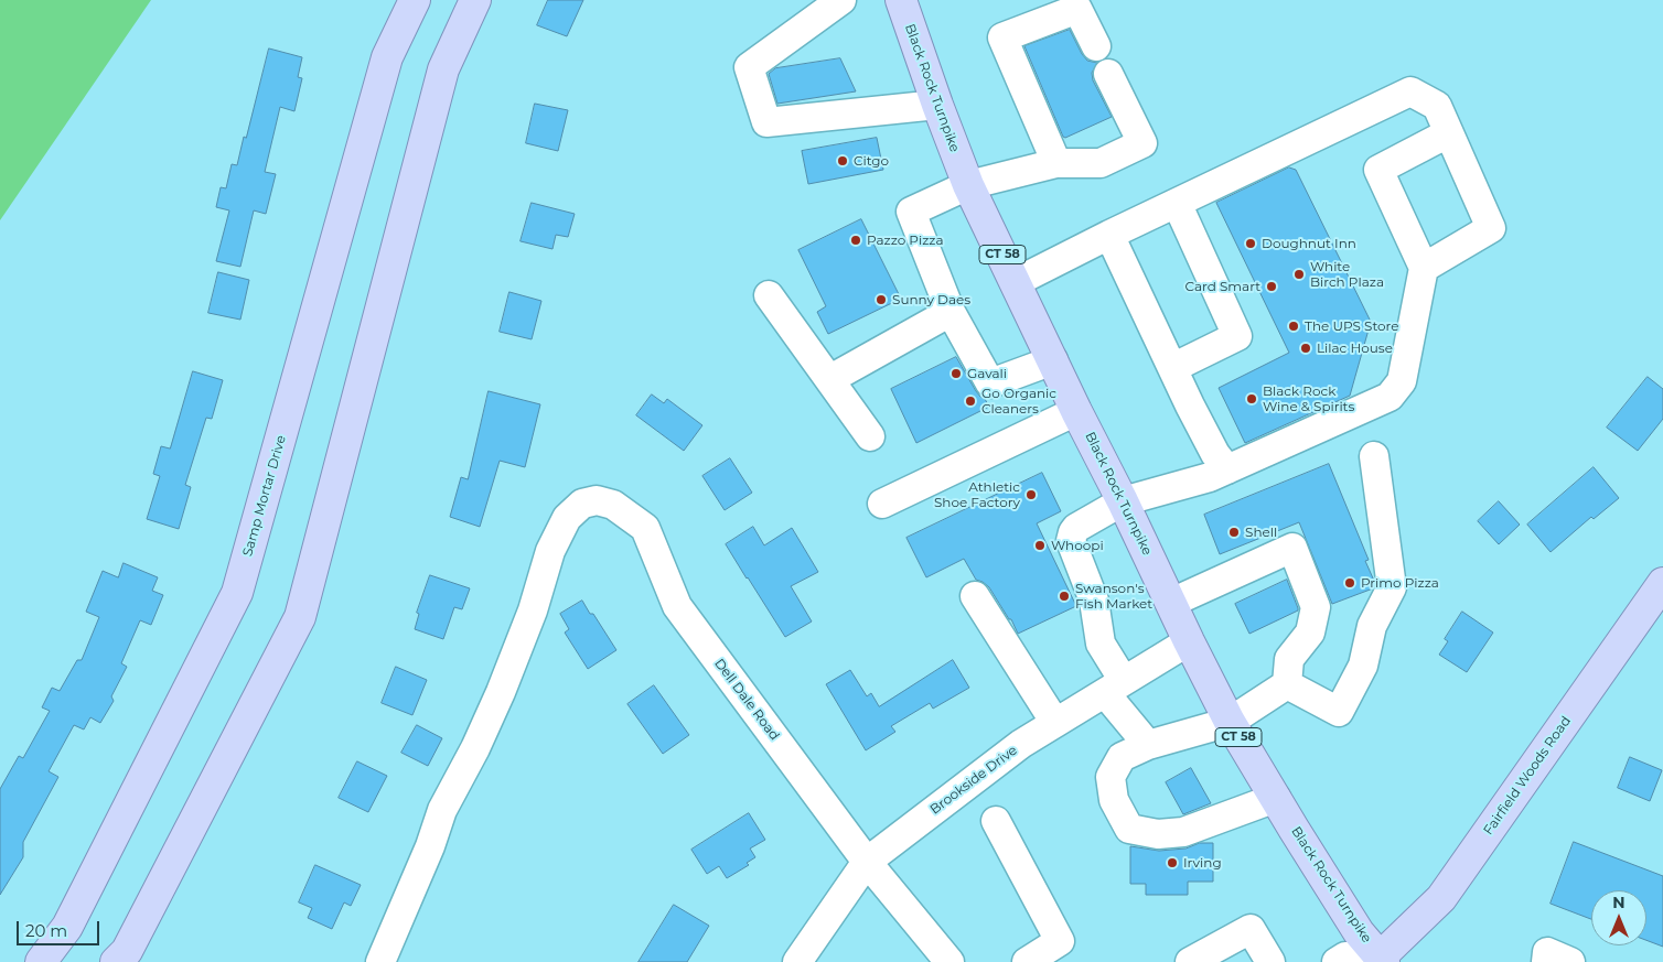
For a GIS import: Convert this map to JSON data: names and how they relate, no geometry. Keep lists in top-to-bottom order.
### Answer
{
  "streets": {
    "main road": [
      "Black Rock Turnpike",
      "CT 58",
      "Samp Mortar Drive",
      "Fairfield Woods Road"
    ],
    "street": ["Dell Dale Road", "Brookside Drive"]
  },
  "crossings": [
    ["Black Rock Turnpike", "Fairfield Woods Road"],
    ["Black Rock Turnpike", "Brookside Drive"],
    ["Dell Dale Road", "Brookside Drive"]
  ],
  "places": [
    "Citgo",
    "Pazzo Pizza",
    "Doughnut Inn",
    "White Birch Plaza",
    "Card Smart",
    "Sunny Daes",
    "The UPS Store",
    "Lilac House",
    "Gavali",
    "Black Rock Wine & Spirits",
    "Go Organic Cleaners",
    "Athletic Shoe Factory",
    "Shell",
    "Whoopi",
    "Primo Pizza",
    "Swanson's Fish Market",
    "Irving"
  ],
  "scale_bar": "20 m",
  "north": "top"
}
